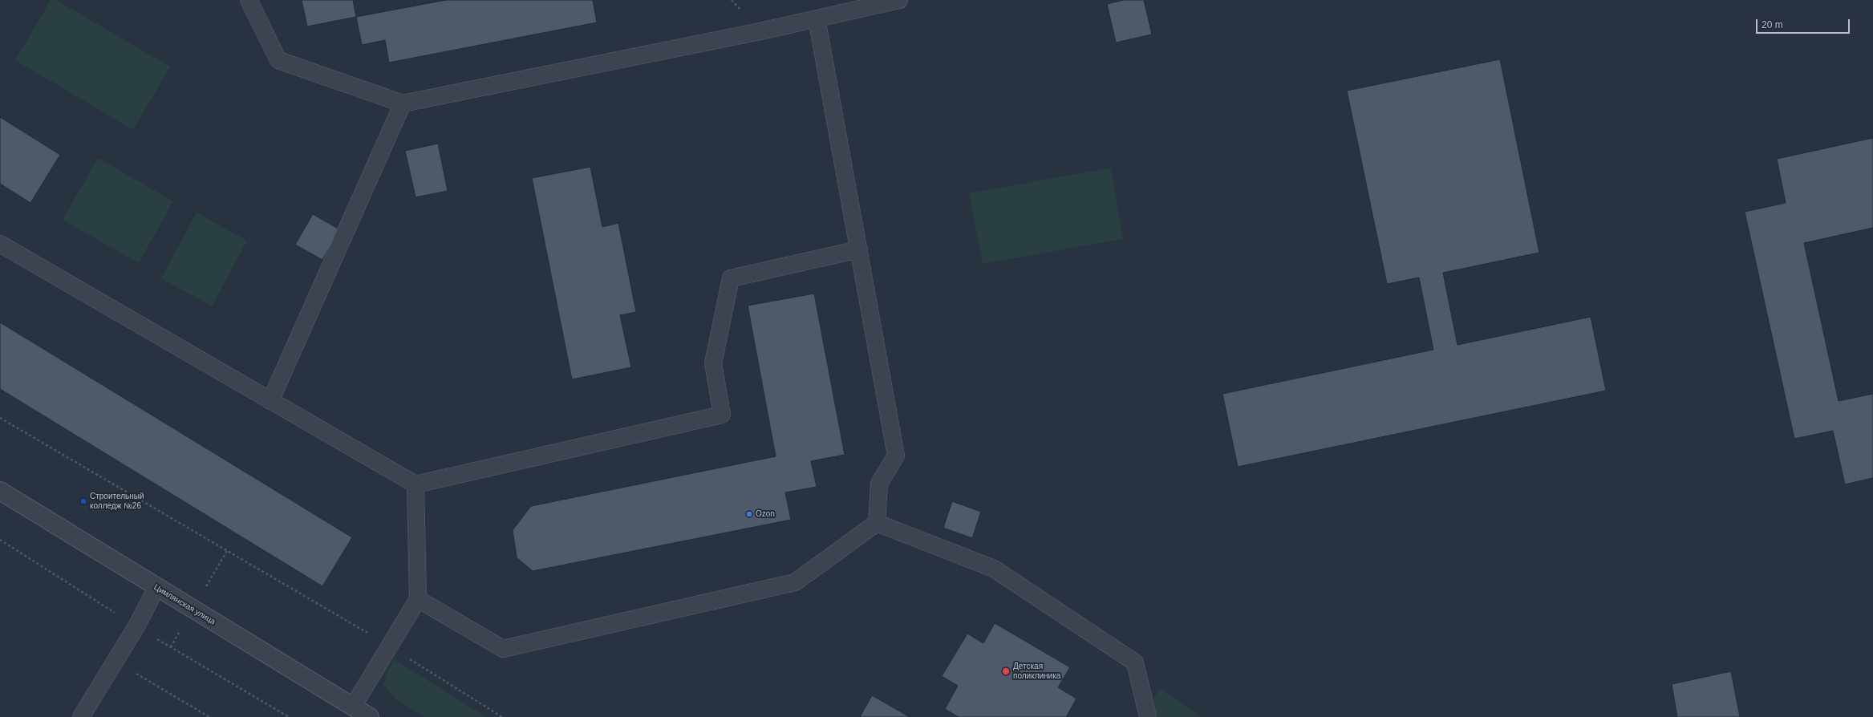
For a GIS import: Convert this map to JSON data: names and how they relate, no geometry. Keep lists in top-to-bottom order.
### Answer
{
  "streets": {
    "street": ["Цимлянская улица"]
  },
  "places": ["Строительный колледж №26", "Ozon", "Детская поликлиника"],
  "scale_bar": "20 m"
}
